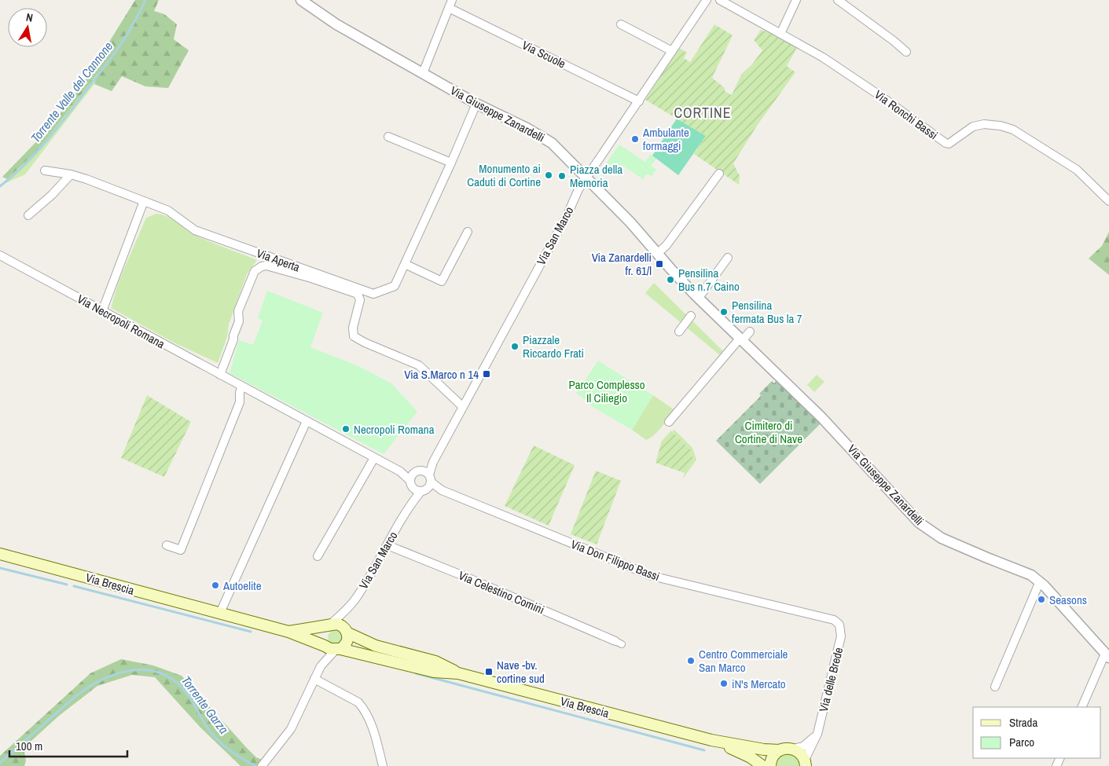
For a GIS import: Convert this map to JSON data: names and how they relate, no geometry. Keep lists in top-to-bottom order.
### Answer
{
  "streets": {
    "main road": ["Via Brescia"],
    "street": [
      "Via Scuole",
      "Via Giuseppe Zanardelli",
      "Via Ronchi Bassi",
      "Via San Marco",
      "Via Aperta",
      "Via Necropoli Romana",
      "Via Don Filippo Bassi",
      "Via Celestino Comini",
      "Via delle Brede"
    ]
  },
  "crossings": [
    ["Via Scuole", "Via Giuseppe Zanardelli"],
    ["Via Scuole", "Via San Marco"],
    ["Via Giuseppe Zanardelli", "Via San Marco"],
    ["Via Giuseppe Zanardelli", "Via Aperta"],
    ["Via San Marco", "Via Aperta"],
    ["Via San Marco", "Via Don Filippo Bassi"],
    ["Via San Marco", "Via Brescia"],
    ["Via San Marco", "Via Celestino Comini"],
    ["Via Aperta", "Via Necropoli Romana"],
    ["Via Don Filippo Bassi", "Via delle Brede"]
  ],
  "districts": ["CORTINE"],
  "water": ["Torrente Valle del Cannone", "Torrente Garza"],
  "parks": ["Parco Complesso Il Ciliegio", "Cimitero di Cortine di Nave"],
  "places": {
    "other": [
      "Ambulante formaggi",
      "Monumento ai Caduti di Cortine",
      "Piazza della Memoria",
      "Pensilina Bus n.7 Caino",
      "Pensilina fermata Bus la 7",
      "Piazzale Riccardo Frati",
      "Necropoli Romana",
      "Autoelite",
      "Seasons",
      "Centro Commerciale San Marco",
      "iN's Mercato"
    ],
    "transit": ["Via Zanardelli fr. 61/l", "Via S.Marco n 14", "Nave -bv. cortine sud"]
  },
  "legend": ["Strada", "Parco"],
  "scale_bar": "100 m",
  "north": "top"
}
